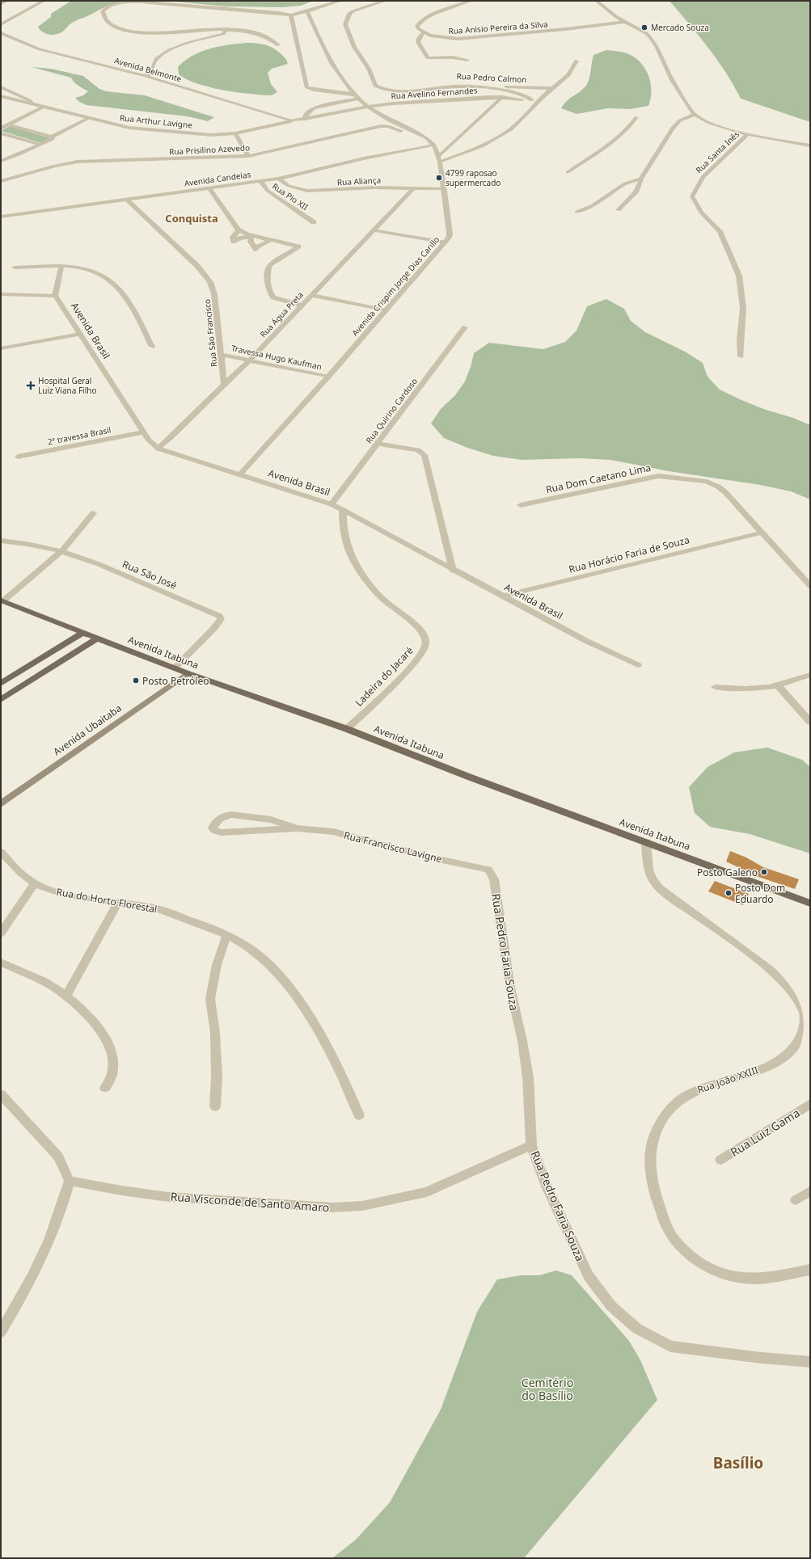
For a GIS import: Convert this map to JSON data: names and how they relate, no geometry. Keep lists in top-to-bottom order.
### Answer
{
  "streets": {
    "main road": ["Avenida Itabuna", "Avenida Ubaitaba"],
    "street": [
      "Rua Anisio Pereira da Silva",
      "Avenida Belmonte",
      "Rua Pedro Calmon",
      "Rua Avelino Fernandes",
      "Rua Arthur Lavigne",
      "Rua Prisilino Azevedo",
      "Rua Santa Inês",
      "Avenida Candeias",
      "Rua Aliança",
      "Rua Pio XII",
      "Avenida Crispim Jorge Dias Carillo",
      "Rua Água Preta",
      "Avenida Brasil",
      "Rua São Francisco",
      "Travessa Hugo Kaufman",
      "Rua Quirino Cardoso",
      "2ª travessa Brasil",
      "Rua Dom Caetano Lima",
      "Rua Horácio Faria de Souza",
      "Rua São José",
      "Ladeira do Jacaré",
      "Rua Francisco Lavigne",
      "Rua do Horto Florestal",
      "Rua Pedro Faria Souza",
      "Rua João XXIII",
      "Rua Luiz Gama",
      "Rua Visconde de Santo Amaro"
    ]
  },
  "crossings": [
    ["Avenida Belmonte", "Rua Arthur Lavigne"],
    ["Rua Pedro Calmon", "Rua Avelino Fernandes"],
    ["Rua Avelino Fernandes", "Rua Arthur Lavigne"],
    ["Rua Prisilino Azevedo", "Avenida Candeias"],
    ["Rua Prisilino Azevedo", "Avenida Crispim Jorge Dias Carillo"],
    ["Avenida Candeias", "Rua Aliança"],
    ["Avenida Candeias", "Rua Pio XII"],
    ["Avenida Candeias", "Avenida Crispim Jorge Dias Carillo"],
    ["Avenida Candeias", "Rua São Francisco"],
    ["Rua Aliança", "Avenida Crispim Jorge Dias Carillo"],
    ["Rua Aliança", "Rua Água Preta"],
    ["Avenida Crispim Jorge Dias Carillo", "Avenida Brasil"],
    ["Avenida Crispim Jorge Dias Carillo", "Travessa Hugo Kaufman"],
    ["Rua Água Preta", "Avenida Brasil"],
    ["Rua Água Preta", "Rua São Francisco"],
    ["Rua Água Preta", "Travessa Hugo Kaufman"],
    ["Avenida Brasil", "Rua Quirino Cardoso"],
    ["Avenida Brasil", "2ª travessa Brasil"],
    ["Avenida Brasil", "Rua Horácio Faria de Souza"],
    ["Avenida Brasil", "Ladeira do Jacaré"],
    ["Rua São Francisco", "Travessa Hugo Kaufman"],
    ["Rua Dom Caetano Lima", "Rua Horácio Faria de Souza"],
    ["Rua São José", "Avenida Itabuna"],
    ["Avenida Itabuna", "Ladeira do Jacaré"],
    ["Avenida Itabuna", "Avenida Ubaitaba"],
    ["Avenida Itabuna", "Rua João XXIII"],
    ["Rua Francisco Lavigne", "Rua Pedro Faria Souza"],
    ["Rua Pedro Faria Souza", "Rua Visconde de Santo Amaro"]
  ],
  "districts": ["Conquista", "Basílio"],
  "parks": ["Cemitério do Basílio"],
  "places": {
    "other": [
      "Mercado Souza",
      "4799 raposao supermercado",
      "Posto Petróleo",
      "Posto Galeno",
      "Posto Dom Eduardo"
    ],
    "health": ["Hospital Geral Luiz Viana Filho"]
  }
}
